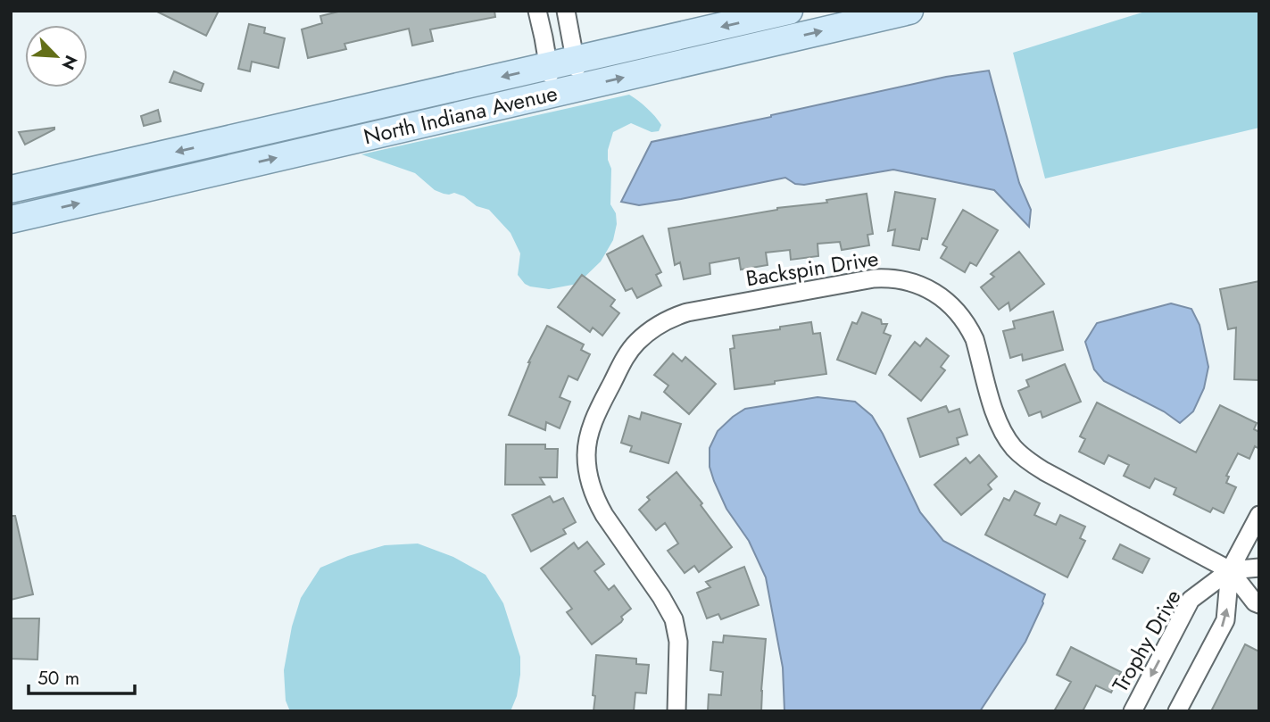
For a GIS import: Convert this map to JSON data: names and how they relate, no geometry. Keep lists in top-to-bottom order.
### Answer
{
  "streets": {
    "main road": ["North Indiana Avenue"],
    "street": ["Backspin Drive", "Trophy Drive"]
  },
  "crossings": [
    ["Backspin Drive", "Trophy Drive"]
  ],
  "scale_bar": "50 m",
  "north": "bottom right"
}
